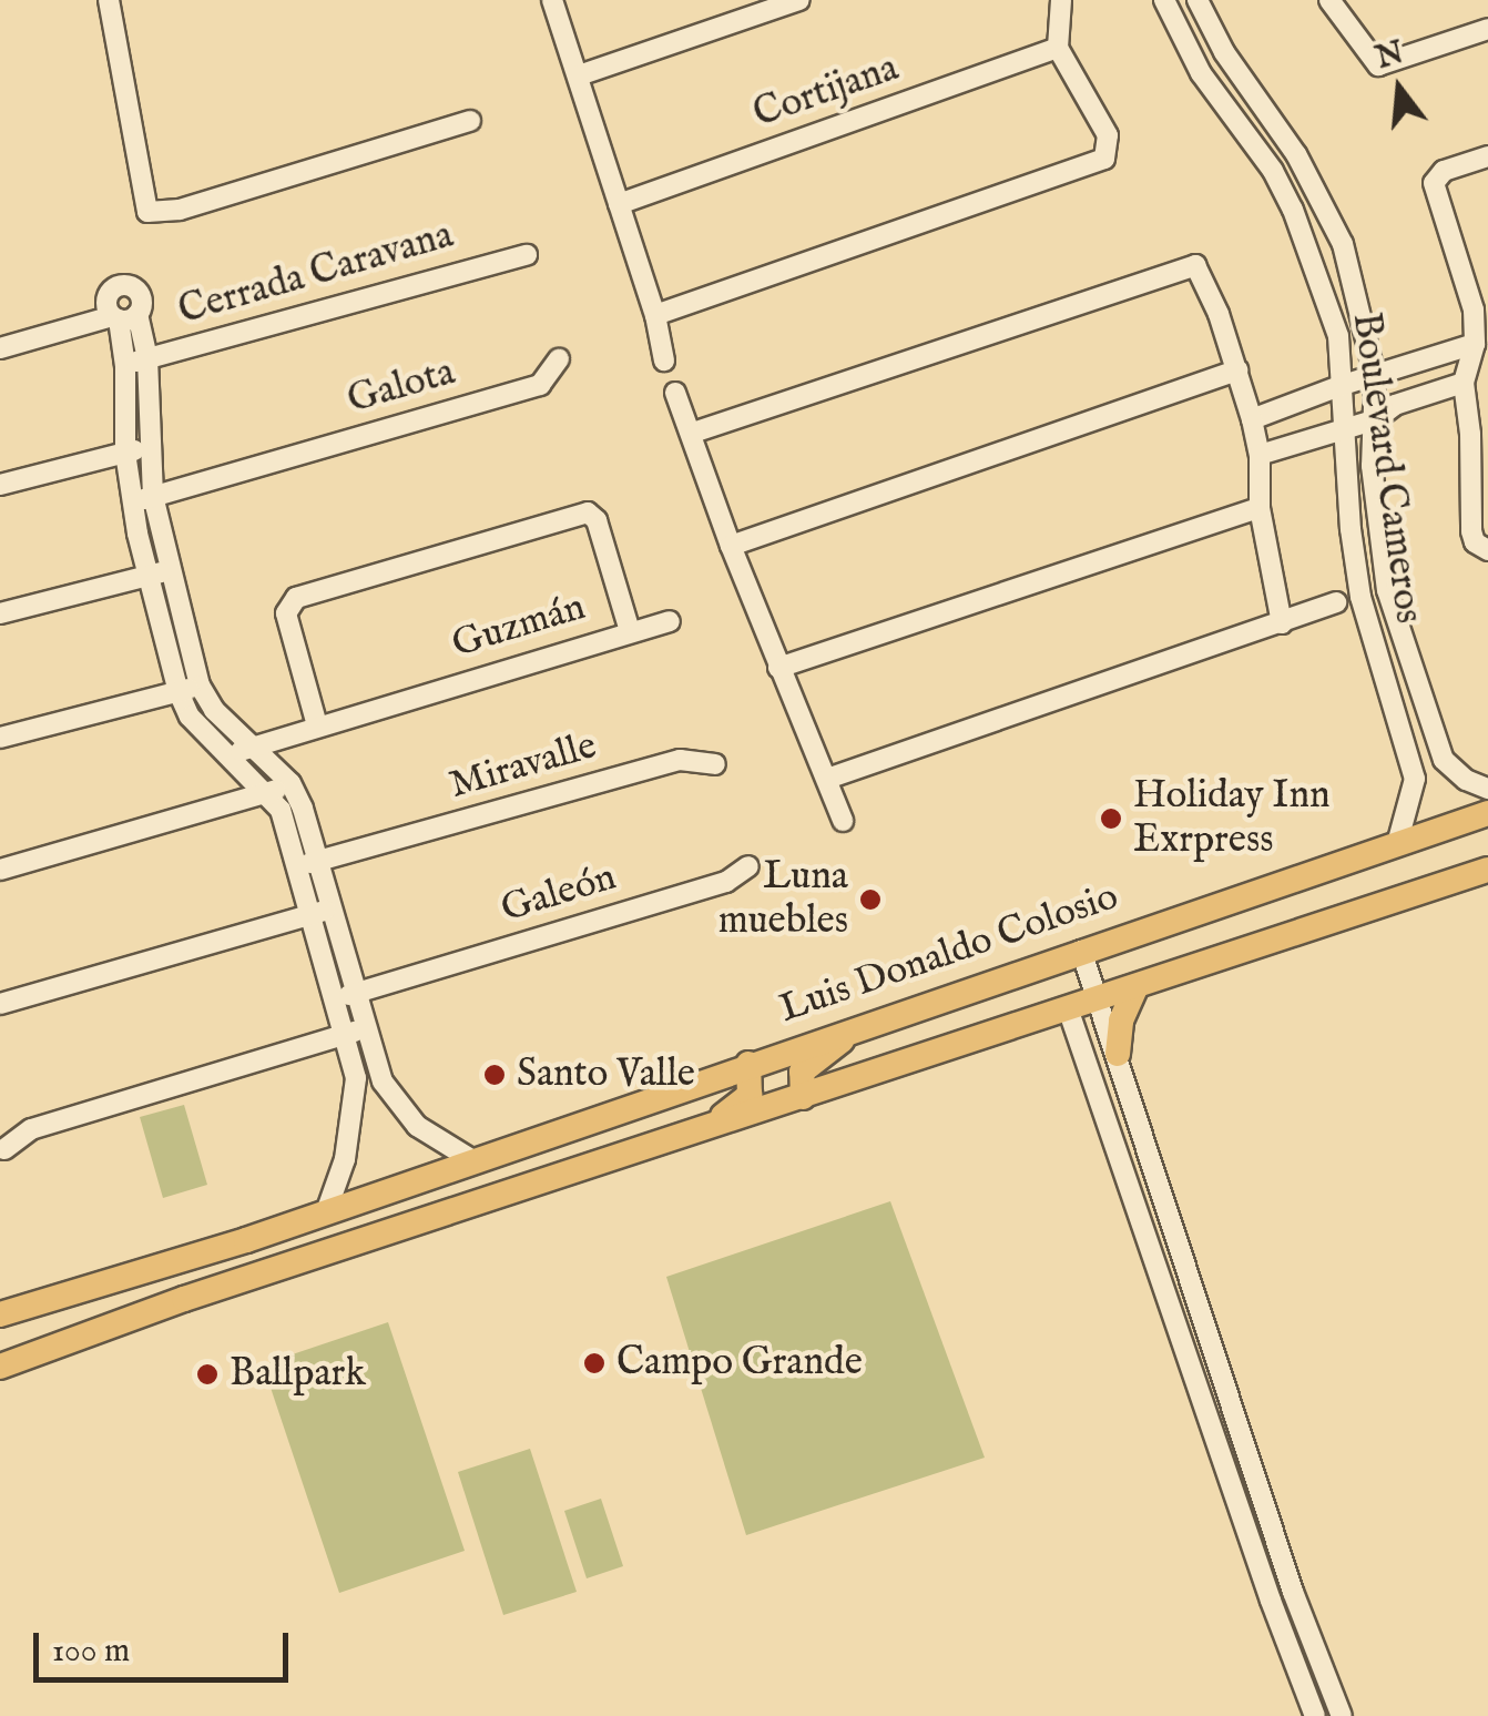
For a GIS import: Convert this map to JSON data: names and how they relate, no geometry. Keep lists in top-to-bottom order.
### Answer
{
  "streets": {
    "main road": ["Luis Donaldo Colosio"],
    "street": [
      "Cortijana",
      "Cerrada Caravana",
      "Galota",
      "Boulevard Cameros",
      "Guzmán",
      "Miravalle",
      "Galeón"
    ]
  },
  "crossings": [
    ["Boulevard Cameros", "Luis Donaldo Colosio"]
  ],
  "places": [
    "Holiday Inn Exrpress",
    "Luna muebles",
    "Santo Valle",
    "Campo Grande",
    "Ballpark"
  ],
  "scale_bar": "100 m",
  "north": "top"
}
